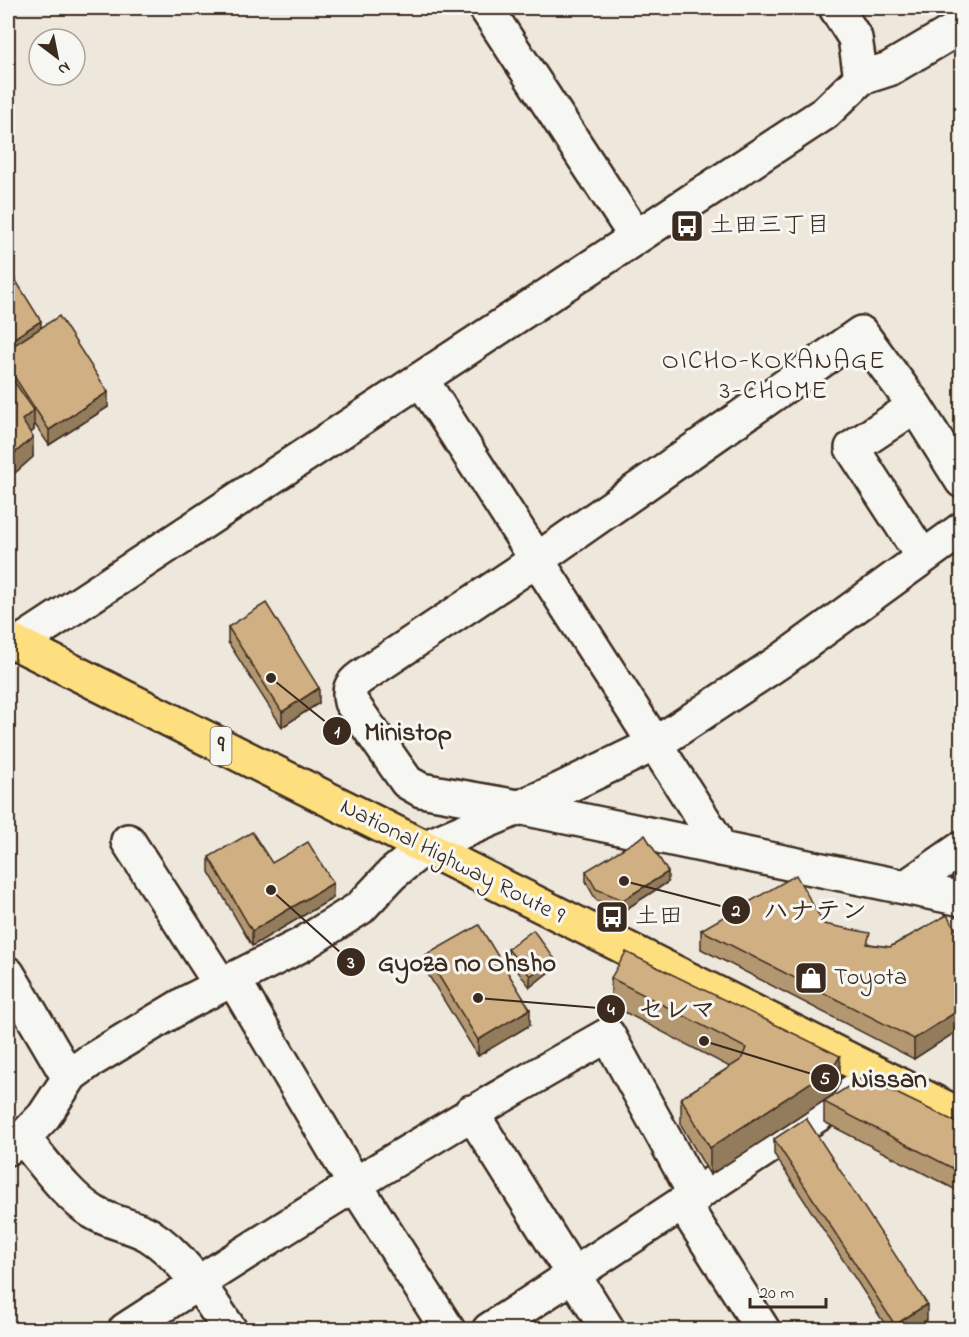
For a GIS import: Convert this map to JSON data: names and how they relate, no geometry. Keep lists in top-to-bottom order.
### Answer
{
  "streets": {
    "highway": ["9", "National Highway Route 9"]
  },
  "districts": ["OICHO-KOKANAGE 3-CHOME"],
  "places": {
    "bus stop": ["土田三丁目", "土田"],
    "other": [
      "Ministop",
      "ハナテン",
      "Gyoza no Ohsho",
      "セレマ",
      "Nissan"
    ],
    "shop": ["Toyota"]
  },
  "scale_bar": "20 m",
  "north": "bottom right"
}
